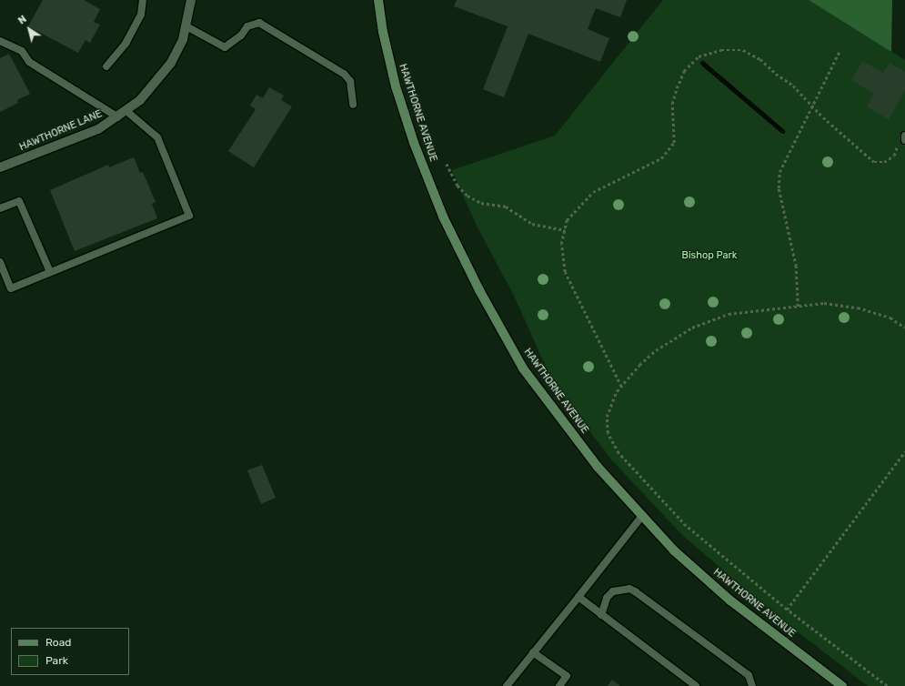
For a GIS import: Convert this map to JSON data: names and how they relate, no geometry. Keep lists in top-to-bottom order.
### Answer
{
  "streets": {
    "main road": ["HAWTHORNE AVENUE"],
    "street": ["HAWTHORNE LANE"]
  },
  "parks": ["Bishop Park"],
  "legend": ["Road", "Park"],
  "north": "top left"
}
